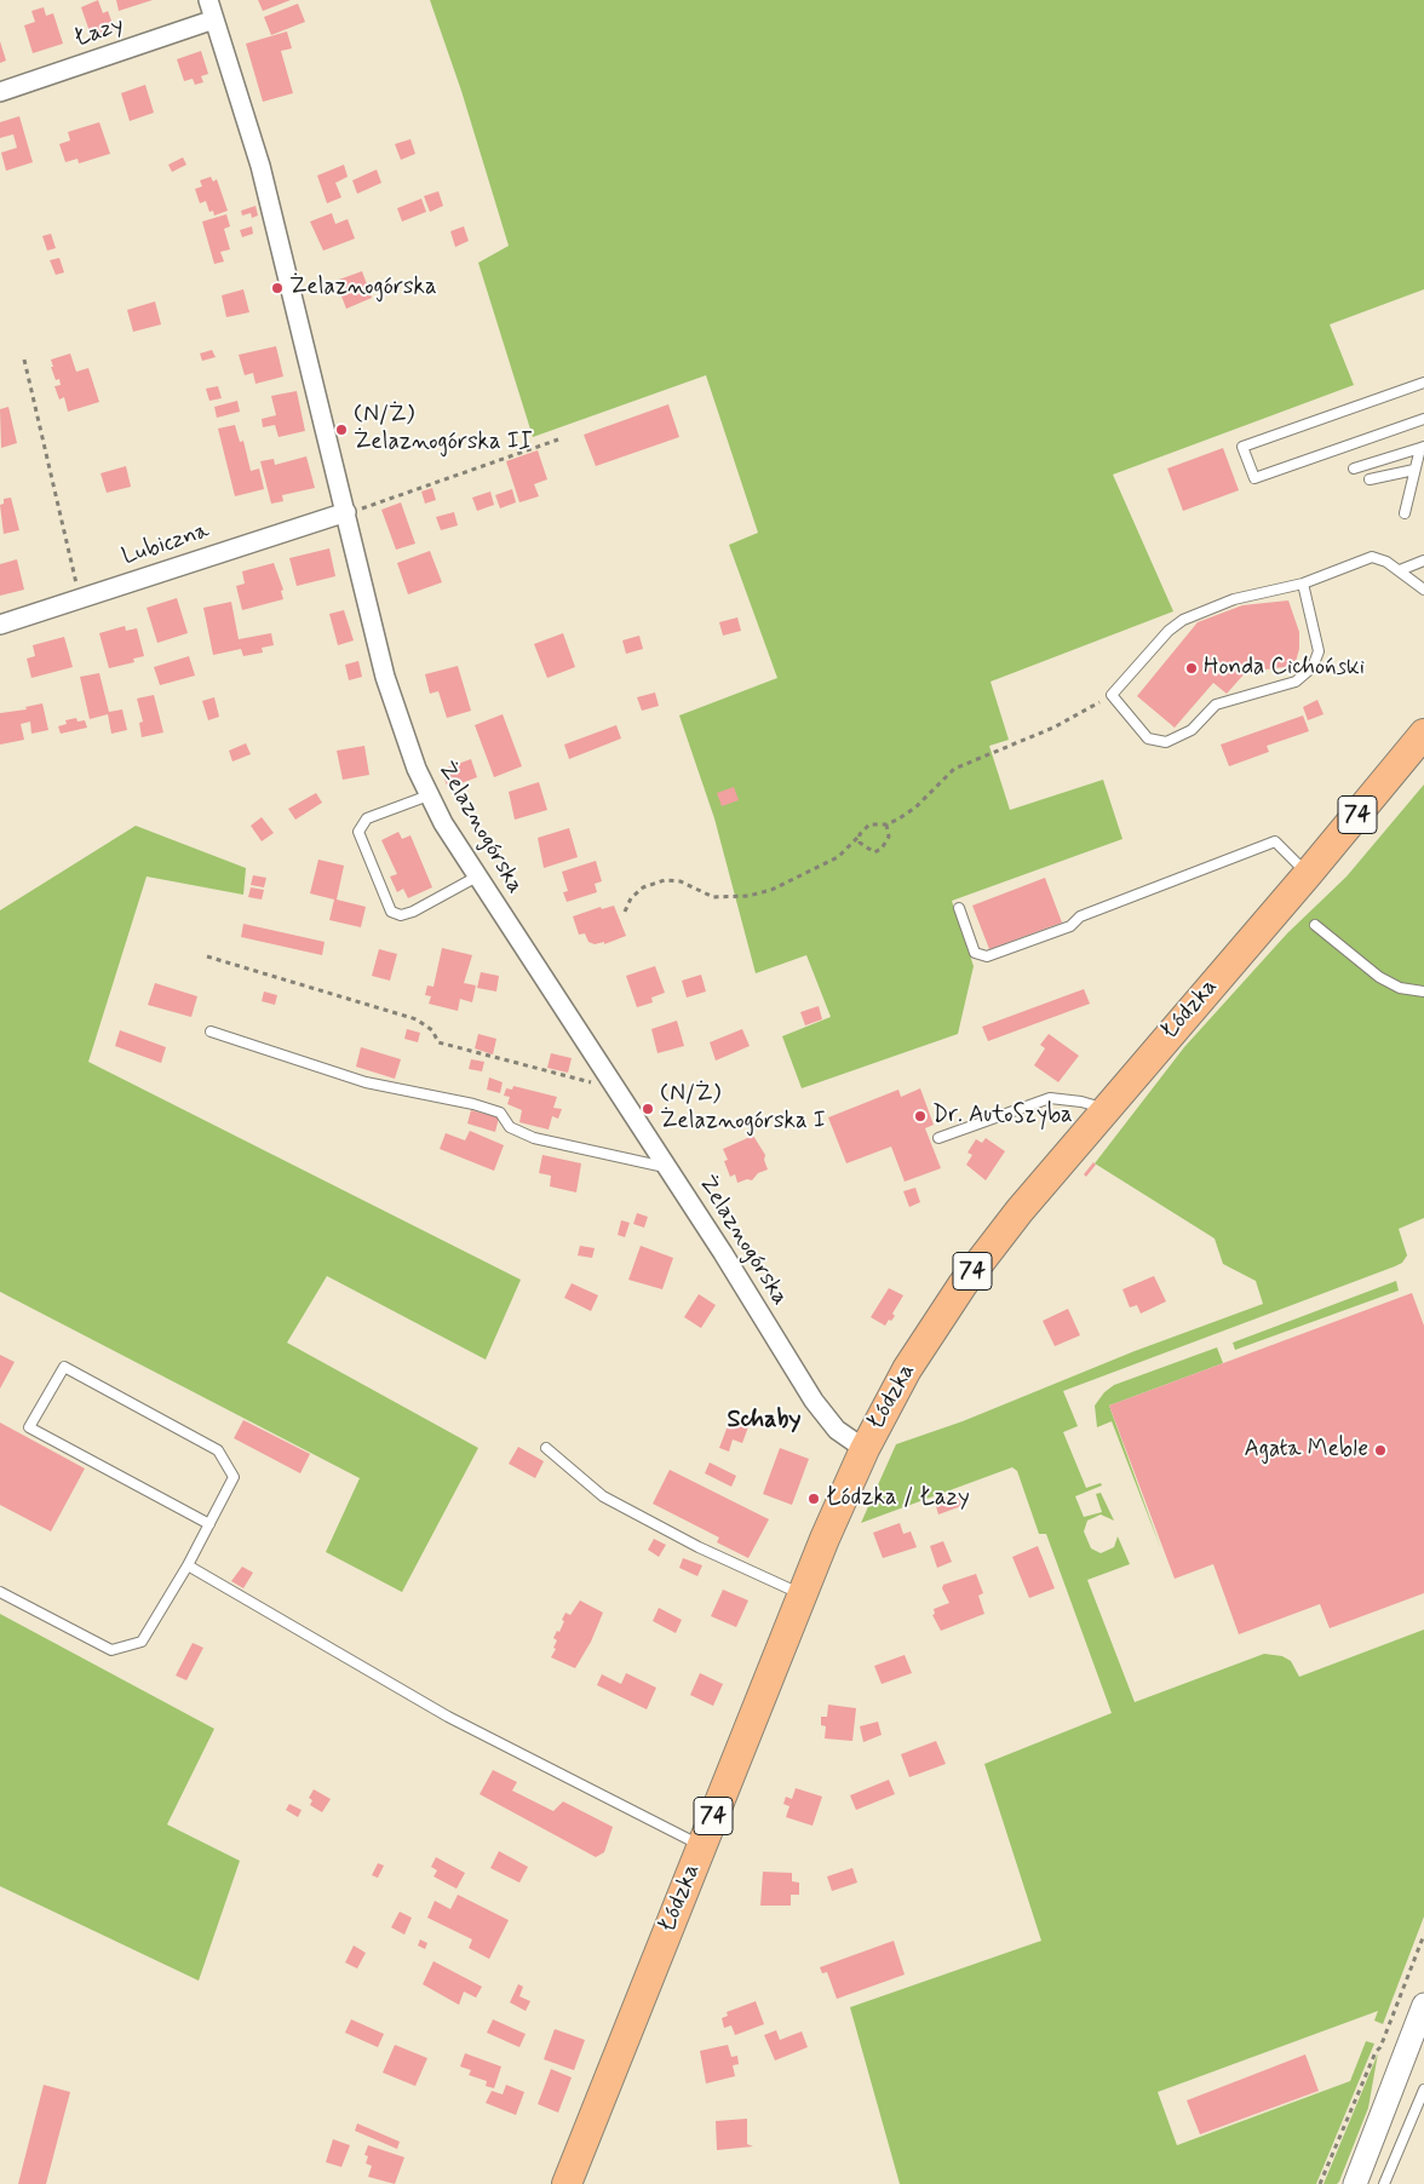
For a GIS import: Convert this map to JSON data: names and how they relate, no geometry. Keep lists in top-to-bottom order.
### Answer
{
  "streets": {
    "main road": ["74", "Łódzka"],
    "street": ["Łazy", "Lubiczna", "Żelaznogórska"]
  },
  "crossings": [
    ["Łazy", "Żelaznogórska"],
    ["Lubiczna", "Żelaznogórska"],
    ["Żelaznogórska", "Łódzka"]
  ],
  "districts": ["Schaby"],
  "places": [
    "Żelaznogórska",
    "(N/Ż) Żelaznogórska II",
    "Honda Cichoński",
    "(N/Ż) Żelaznogórska I",
    "Dr. AutoSzyba",
    "Agata Meble",
    "Łódzka / Łazy"
  ]
}
